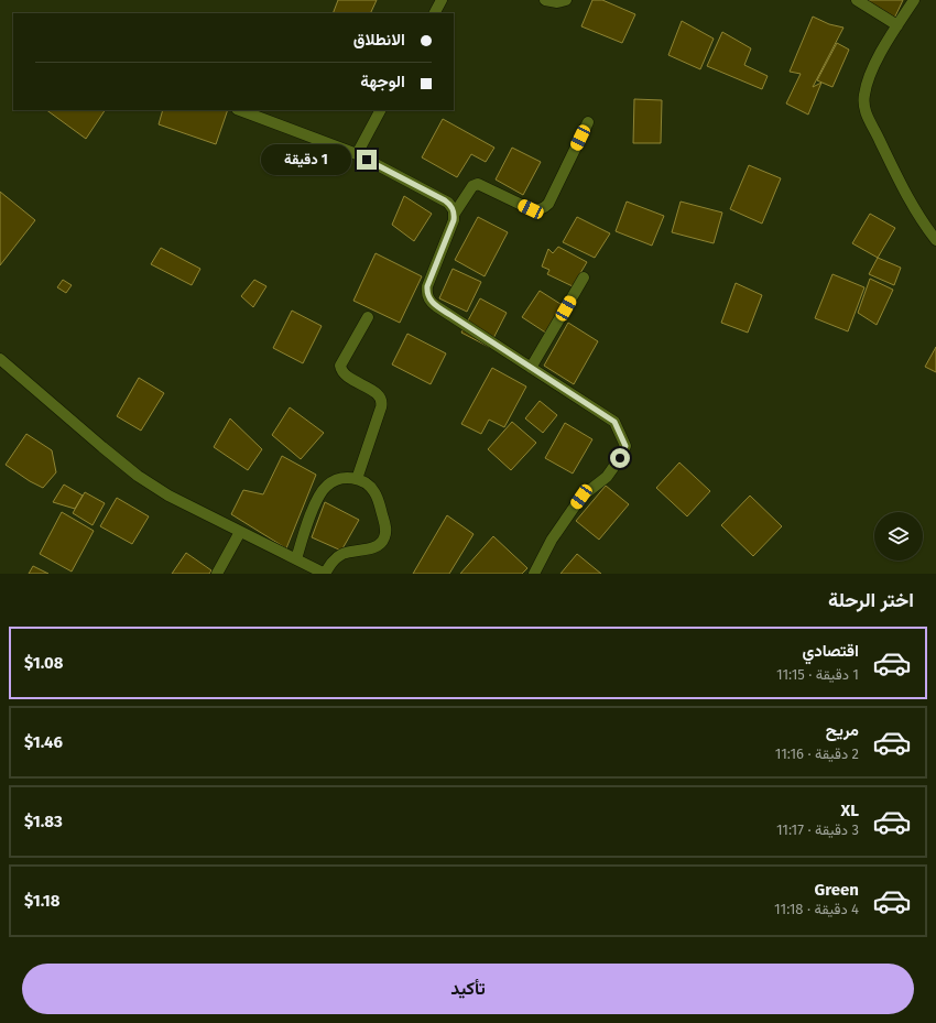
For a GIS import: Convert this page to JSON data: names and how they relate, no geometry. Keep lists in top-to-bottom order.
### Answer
{
  "page": {
    "banner": ["الانطلاق", "الوجهة"],
    "bubble": "1 دقيقة",
    "heading": "اختر الرحلة",
    "list": [
      {
        "name": "اقتصادي",
        "note": "1 دقيقة · 11:15",
        "value": "$1.08"
      },
      {
        "name": "مريح",
        "note": "2 دقيقة · 11:16",
        "value": "$1.46"
      },
      {
        "name": "XL",
        "note": "3 دقيقة · 11:17",
        "value": "$1.83"
      },
      {
        "name": "Green",
        "note": "4 دقيقة · 11:18",
        "value": "$1.18"
      }
    ],
    "buttons": "تأكيد"
  }
}
